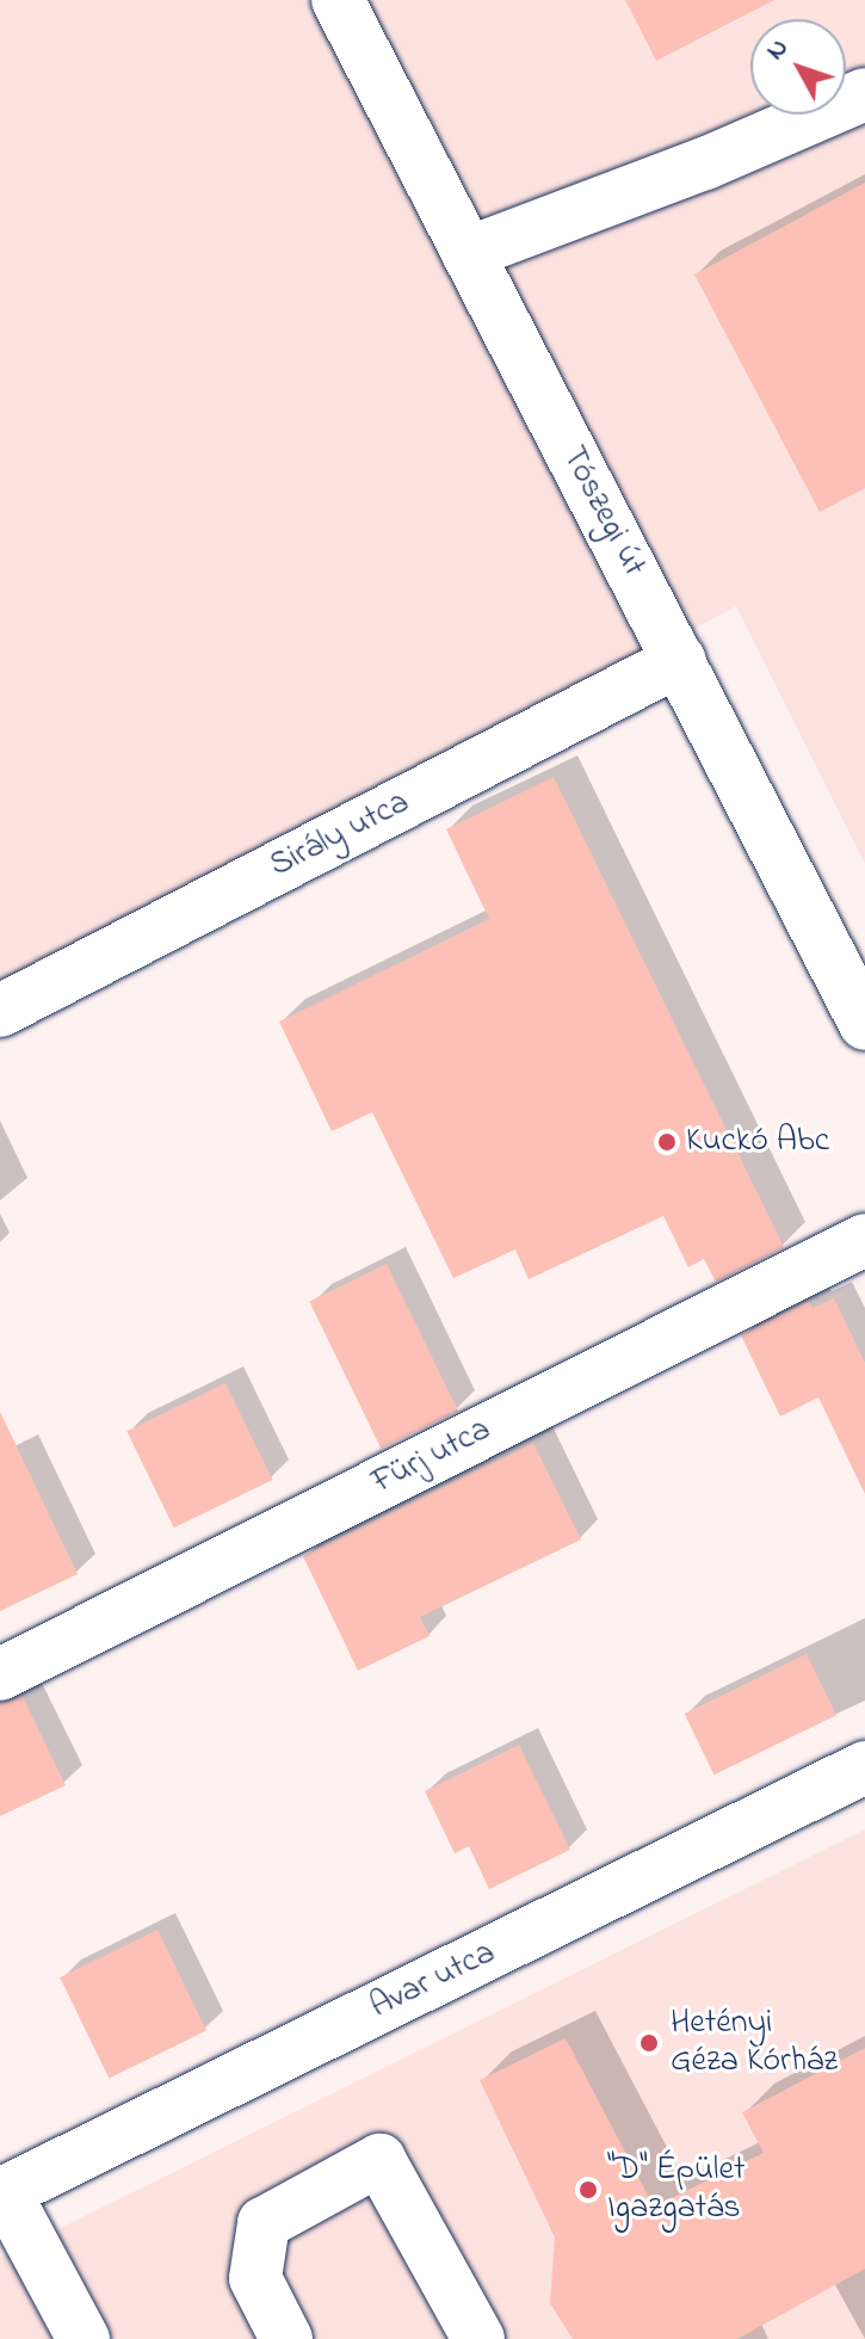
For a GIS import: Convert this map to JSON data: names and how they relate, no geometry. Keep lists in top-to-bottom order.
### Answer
{
  "streets": {
    "street": [
      "Tószegi út",
      "Sirály utca",
      "Fürj utca",
      "Avar utca"
    ]
  },
  "crossings": [
    ["Tószegi út", "Sirály utca"]
  ],
  "places": ["Kuckó Abc", "Hetényi Géza Kórház", "\"D\" Épület Igazgatás"],
  "north": "top left"
}
